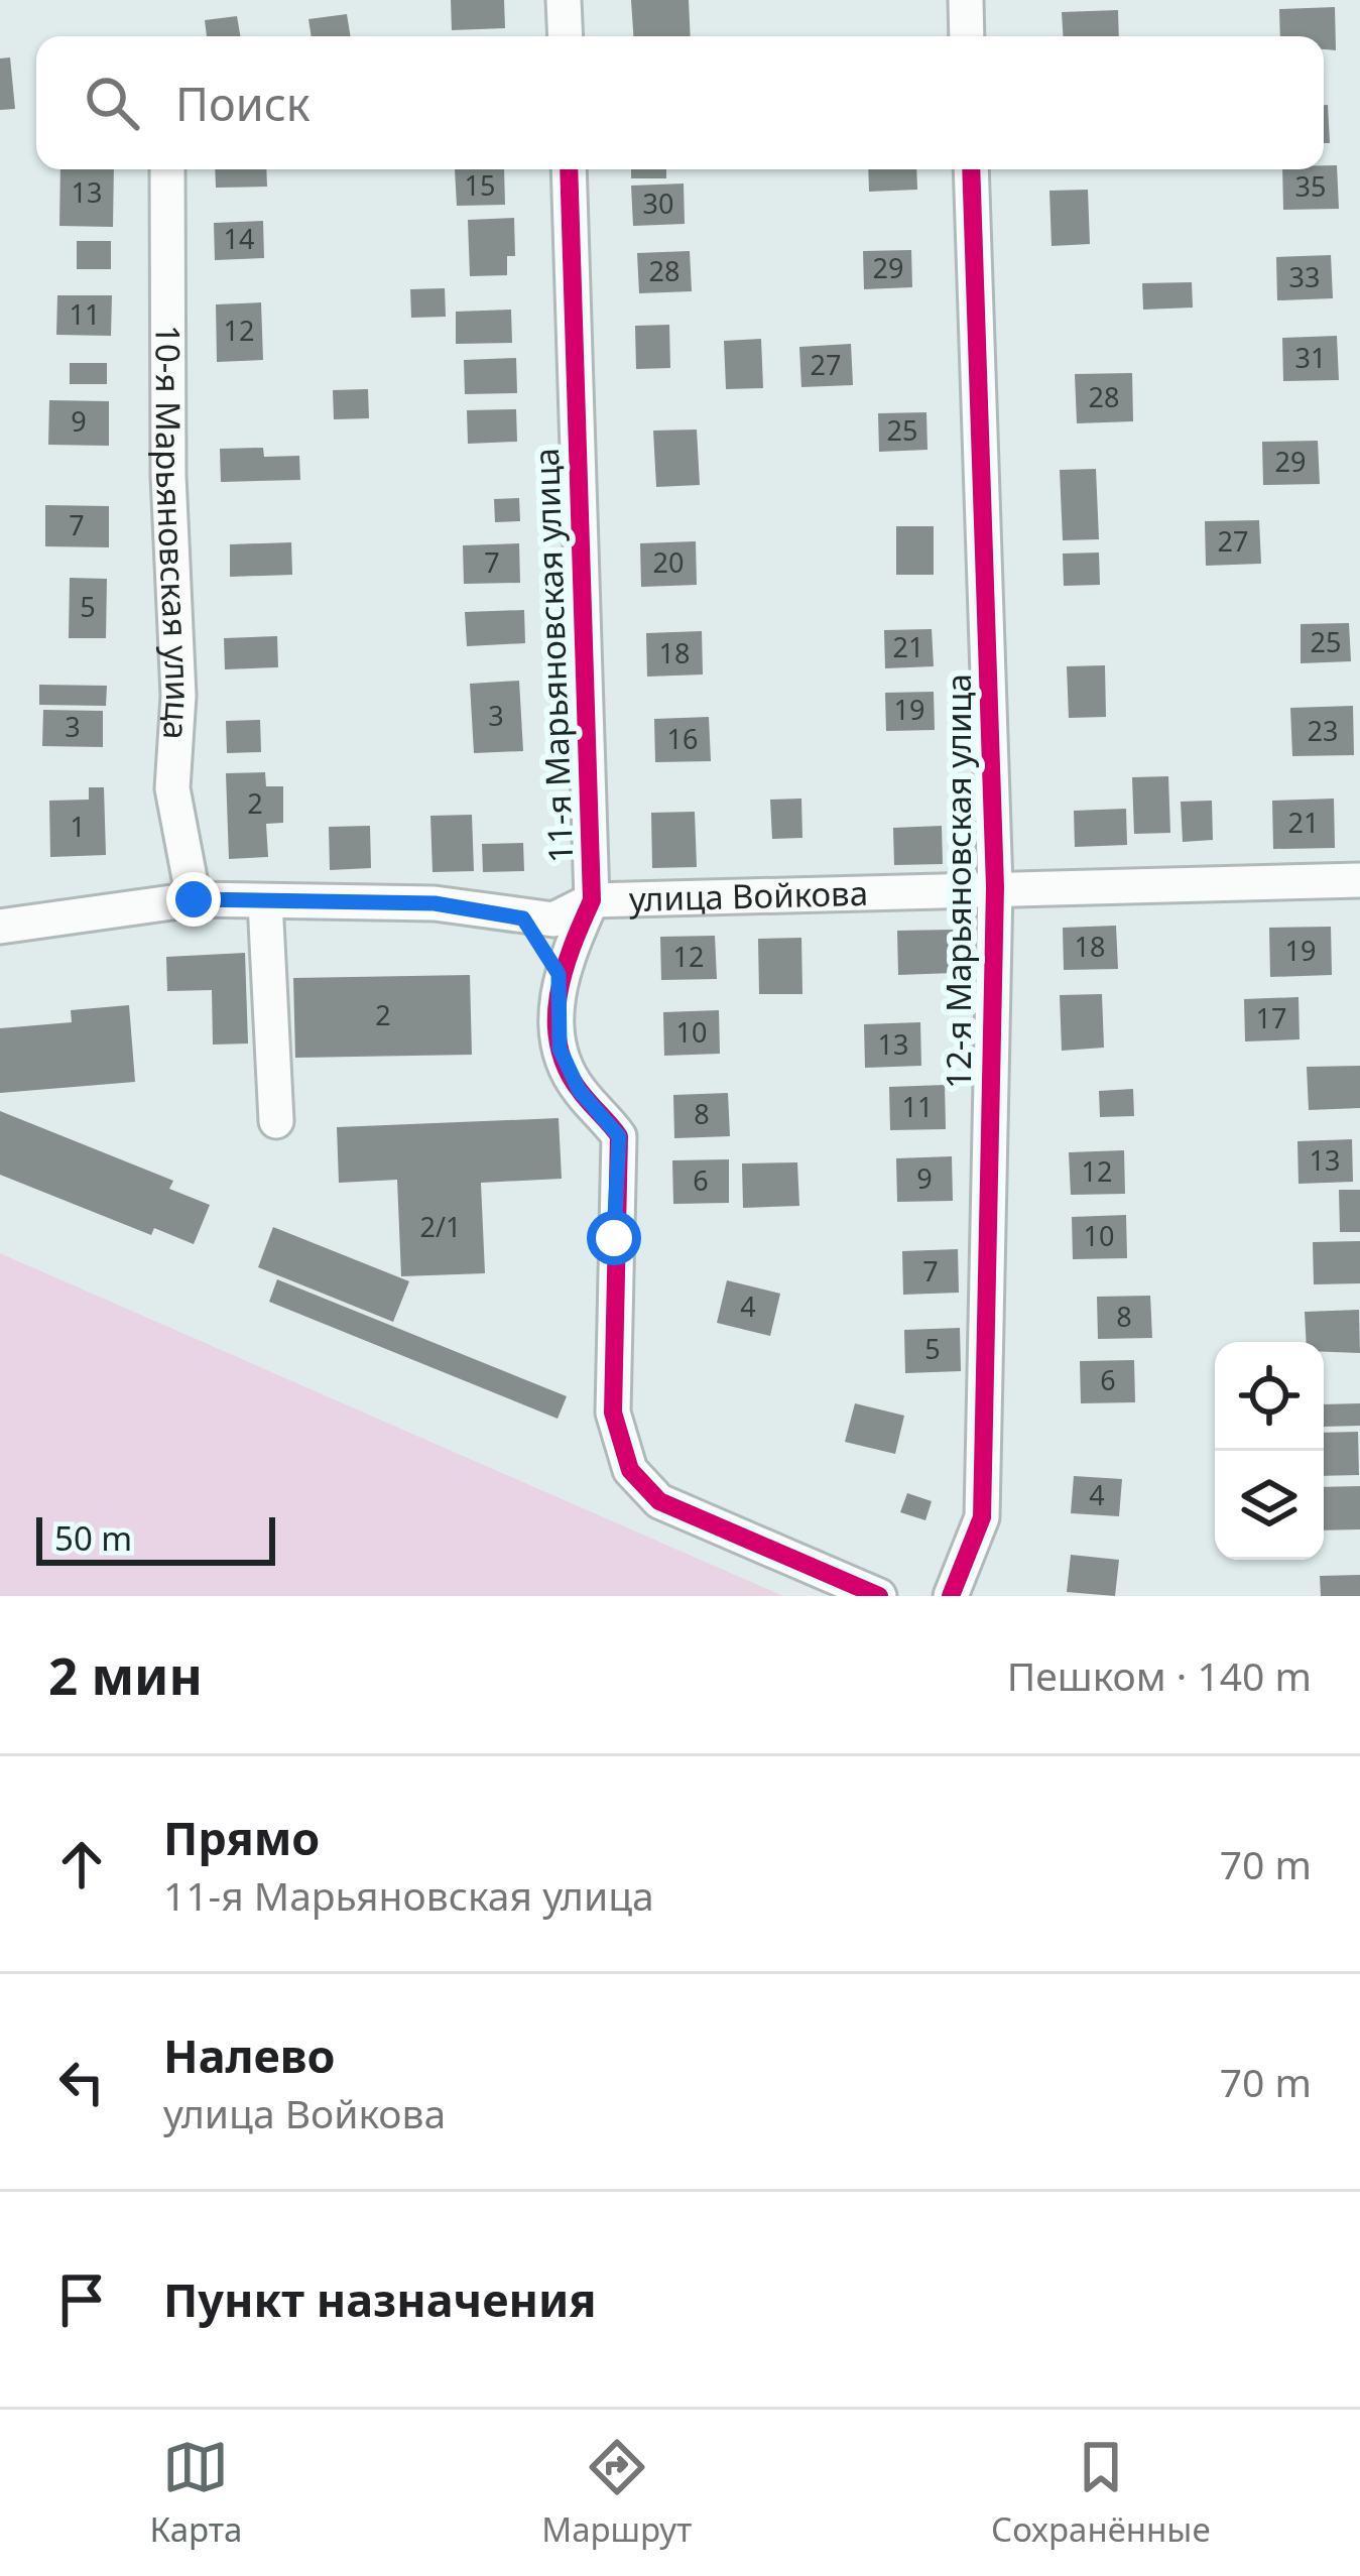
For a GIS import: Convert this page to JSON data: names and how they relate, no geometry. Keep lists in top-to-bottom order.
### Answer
{
  "streets": {
    "street": [
      "10-я Марьяновская улица",
      "11-я Марьяновская улица",
      "12-я Марьяновская улица",
      "улица Войкова"
    ]
  },
  "crossings": [
    ["10-я Марьяновская улица", "улица Войкова"],
    ["11-я Марьяновская улица", "улица Войкова"],
    ["12-я Марьяновская улица", "улица Войкова"]
  ],
  "house_numbers": [
    "15",
    "35",
    "13",
    "30",
    "14",
    "29",
    "28",
    "33",
    "11",
    "12",
    "31",
    "27",
    "28",
    "9",
    "25",
    "29",
    "7",
    "27",
    "7",
    "20",
    "5",
    "25",
    "21",
    "18",
    "19",
    "3",
    "3",
    "23",
    "16",
    "2",
    "21",
    "1",
    "18",
    "19",
    "12",
    "2",
    "17",
    "10",
    "13",
    "11",
    "8",
    "13",
    "12",
    "9",
    "6",
    "2/1",
    "10",
    "7",
    "4",
    "8",
    "5",
    "6",
    "4"
  ],
  "scale_bar": "50 m",
  "page": {
    "search": "Поиск",
    "scale": "50 m",
    "heading": ["2 мин", "Пешком · 140 m"],
    "list": [
      ["Прямо", "11-я Марьяновская улица", "70 m"],
      ["Налево", "улица Войкова", "70 m"],
      "Пункт назначения"
    ],
    "nav": ["Карта", "Маршрут", "Сохранённые"]
  }
}
